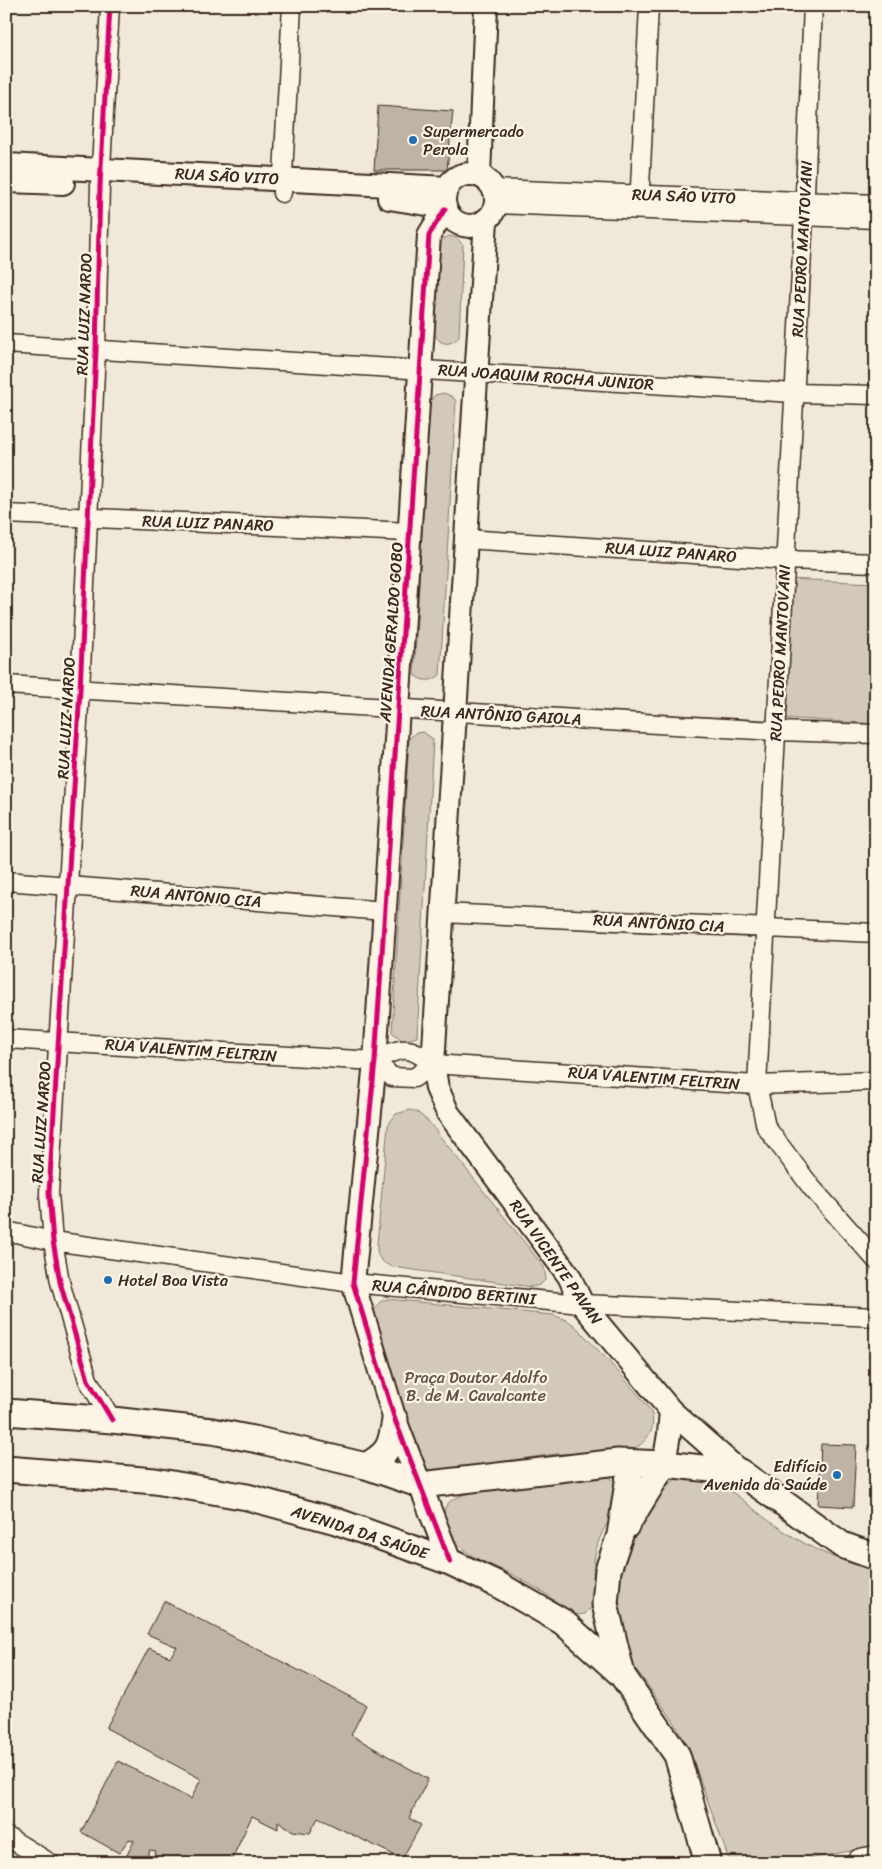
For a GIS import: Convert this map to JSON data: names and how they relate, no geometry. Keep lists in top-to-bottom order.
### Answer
{
  "streets": {
    "main road": ["AVENIDA DA SAÚDE"],
    "street": [
      "RUA SÃO VITO",
      "RUA PEDRO MANTOVANI",
      "RUA LUIZ NARDO",
      "RUA JOAQUIM ROCHA JUNIOR",
      "RUA LUIZ PANARO",
      "AVENIDA GERALDO GOBO",
      "RUA ANTÔNIO GAIOLA",
      "RUA ANTONIO CIA",
      "RUA ANTÔNIO CIA",
      "RUA VALENTIM FELTRIN",
      "RUA VICENTE PAVAN",
      "RUA CÂNDIDO BERTINI"
    ]
  },
  "crossings": [
    ["RUA SÃO VITO", "RUA PEDRO MANTOVANI"],
    ["RUA SÃO VITO", "RUA LUIZ NARDO"],
    ["RUA SÃO VITO", "AVENIDA GERALDO GOBO"],
    ["RUA PEDRO MANTOVANI", "RUA JOAQUIM ROCHA JUNIOR"],
    ["RUA PEDRO MANTOVANI", "RUA LUIZ PANARO"],
    ["RUA PEDRO MANTOVANI", "RUA ANTÔNIO GAIOLA"],
    ["RUA PEDRO MANTOVANI", "RUA ANTÔNIO CIA"],
    ["RUA PEDRO MANTOVANI", "RUA VALENTIM FELTRIN"],
    ["RUA LUIZ NARDO", "RUA JOAQUIM ROCHA JUNIOR"],
    ["RUA LUIZ NARDO", "RUA LUIZ PANARO"],
    ["RUA LUIZ NARDO", "RUA ANTÔNIO GAIOLA"],
    ["RUA LUIZ NARDO", "RUA ANTONIO CIA"],
    ["RUA LUIZ NARDO", "RUA VALENTIM FELTRIN"],
    ["RUA LUIZ NARDO", "RUA CÂNDIDO BERTINI"],
    ["RUA JOAQUIM ROCHA JUNIOR", "AVENIDA GERALDO GOBO"],
    ["RUA LUIZ PANARO", "AVENIDA GERALDO GOBO"],
    ["AVENIDA GERALDO GOBO", "RUA ANTÔNIO GAIOLA"],
    ["AVENIDA GERALDO GOBO", "RUA ANTONIO CIA"],
    ["AVENIDA GERALDO GOBO", "RUA VALENTIM FELTRIN"],
    ["AVENIDA GERALDO GOBO", "RUA CÂNDIDO BERTINI"],
    ["RUA VALENTIM FELTRIN", "RUA VICENTE PAVAN"],
    ["RUA VICENTE PAVAN", "RUA CÂNDIDO BERTINI"]
  ],
  "parks": ["Praça Doutor Adolfo B. de M. Cavalcante"],
  "places": ["Supermercado Perola", "Hotel Boa Vista", "Edifício Avenida da Saúde"]
}
